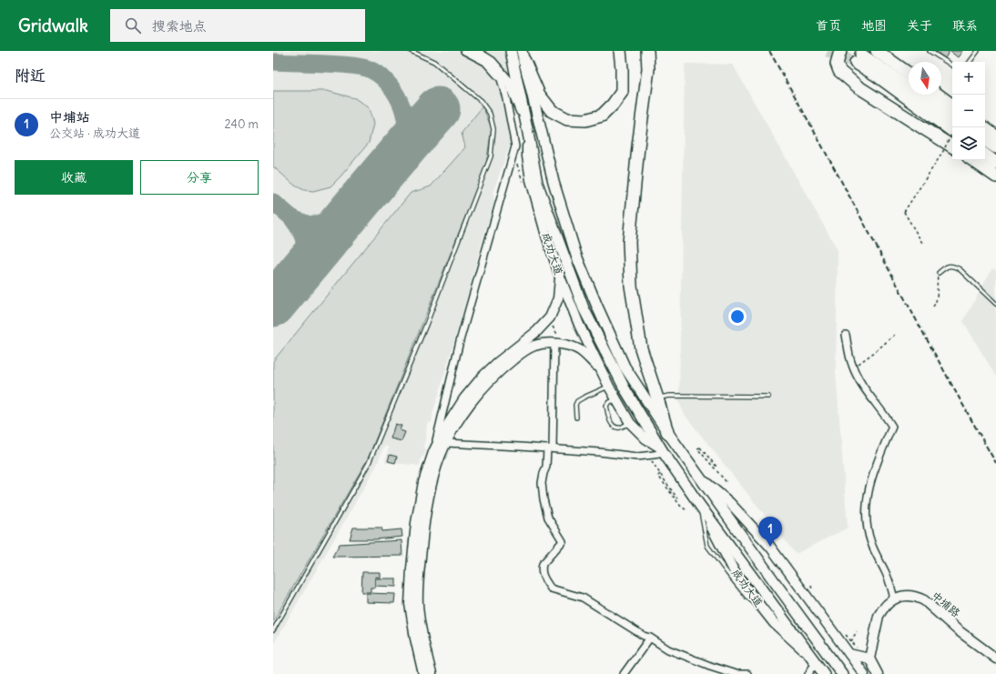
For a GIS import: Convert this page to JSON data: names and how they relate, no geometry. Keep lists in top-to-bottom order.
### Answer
{
  "streets": {
    "main road": ["成功大道", "中埔路"]
  },
  "north": "bottom",
  "page": {
    "header": "Gridwalk",
    "search": "搜索地点",
    "nav": [
      "首页",
      "地图",
      "关于",
      "联系"
    ],
    "heading": "附近",
    "map_buttons": ["+", "−"],
    "list": [
      {
        "mark": "1",
        "name": "中埔站",
        "note": "公交站 · 成功大道",
        "value": "240 m"
      }
    ],
    "buttons": ["收藏", "分享"],
    "pins": "1"
  }
}
